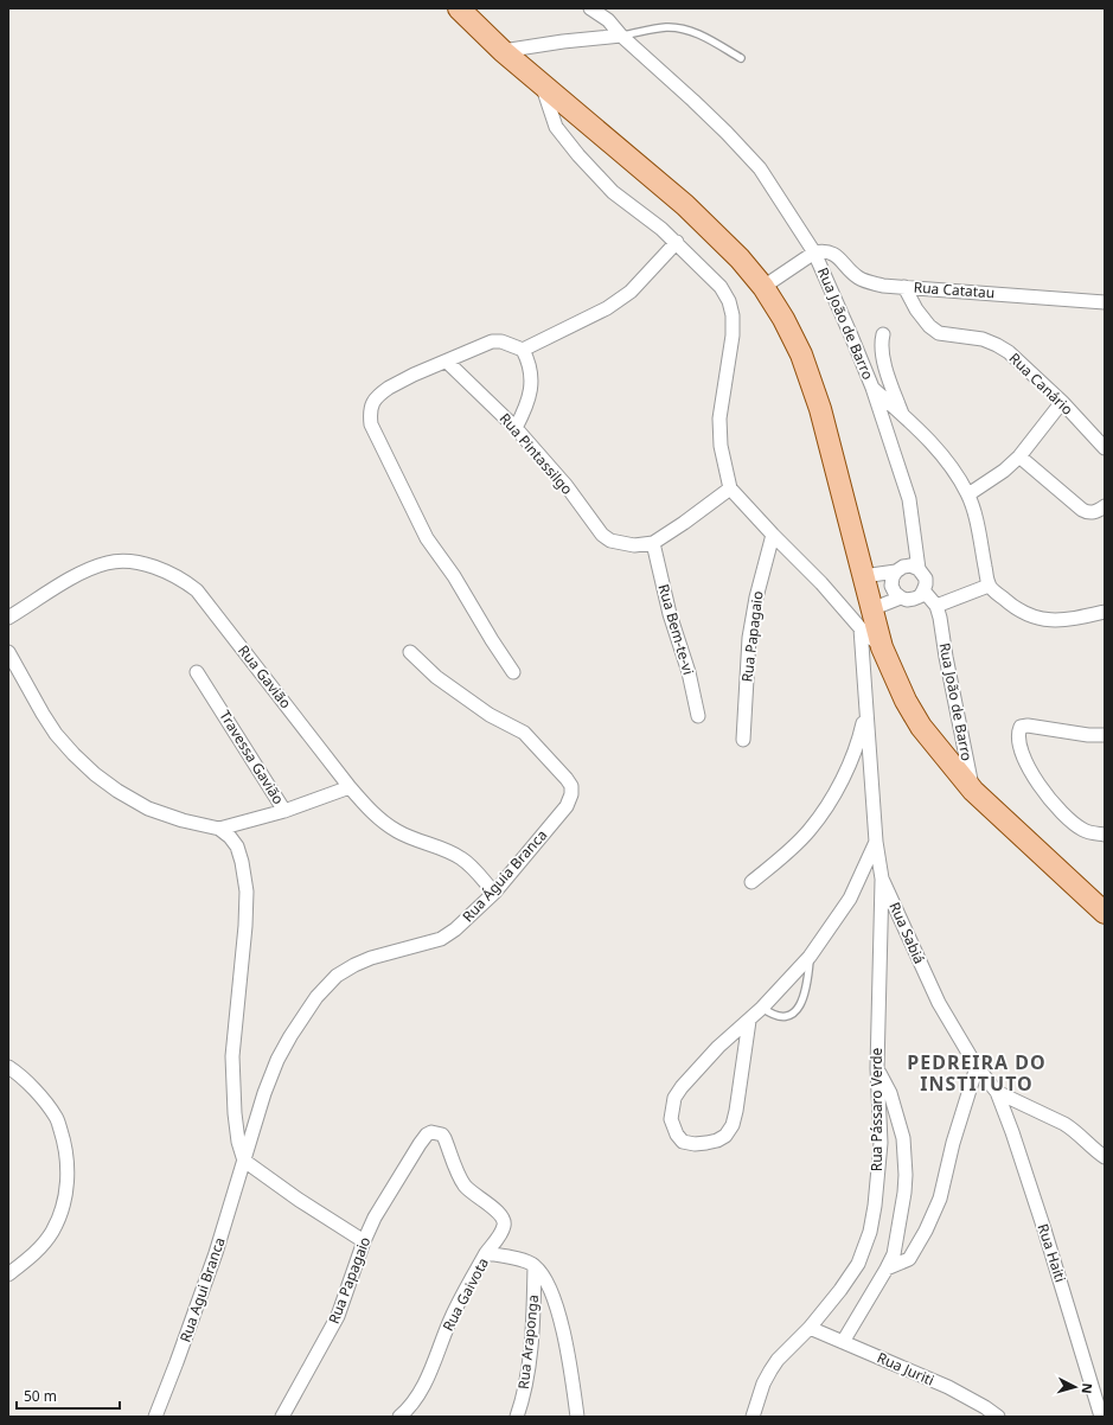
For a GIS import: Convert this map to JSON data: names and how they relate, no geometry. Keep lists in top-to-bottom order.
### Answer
{
  "streets": {
    "street": [
      "Rua Catatau",
      "Rua João de Barro",
      "Rua Canário",
      "Rua Pintassilgo",
      "Rua Bem-te-vi",
      "Rua Papagaio",
      "Rua Gavião",
      "Travessa Gavião",
      "Rua Águia Branca",
      "Rua Sabiá",
      "Rua Pássaro Verde",
      "Rua Haiti",
      "Rua Agui Branca",
      "Rua Gaivota",
      "Rua Araponga",
      "Rua Juriti"
    ]
  },
  "crossings": [
    ["Rua Catatau", "Rua João de Barro"],
    ["Rua Catatau", "Rua Canário"],
    ["Rua Pintassilgo", "Rua Bem-te-vi"],
    ["Rua Papagaio", "Rua Gaivota"],
    ["Rua Gavião", "Travessa Gavião"],
    ["Rua Gavião", "Rua Águia Branca"],
    ["Rua Águia Branca", "Rua Agui Branca"],
    ["Rua Sabiá", "Rua Pássaro Verde"],
    ["Rua Sabiá", "Rua Haiti"],
    ["Rua Pássaro Verde", "Rua Juriti"],
    ["Rua Gaivota", "Rua Araponga"]
  ],
  "districts": ["PEDREIRA DO INSTITUTO"],
  "scale_bar": "50 m",
  "north": "right"
}
